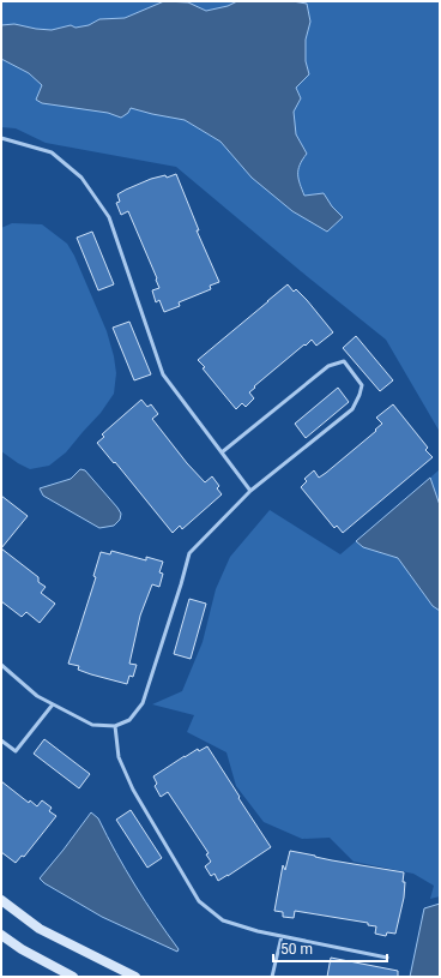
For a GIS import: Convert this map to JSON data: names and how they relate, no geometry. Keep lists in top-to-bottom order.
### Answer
{
  "scale_bar": "50 m"
}
